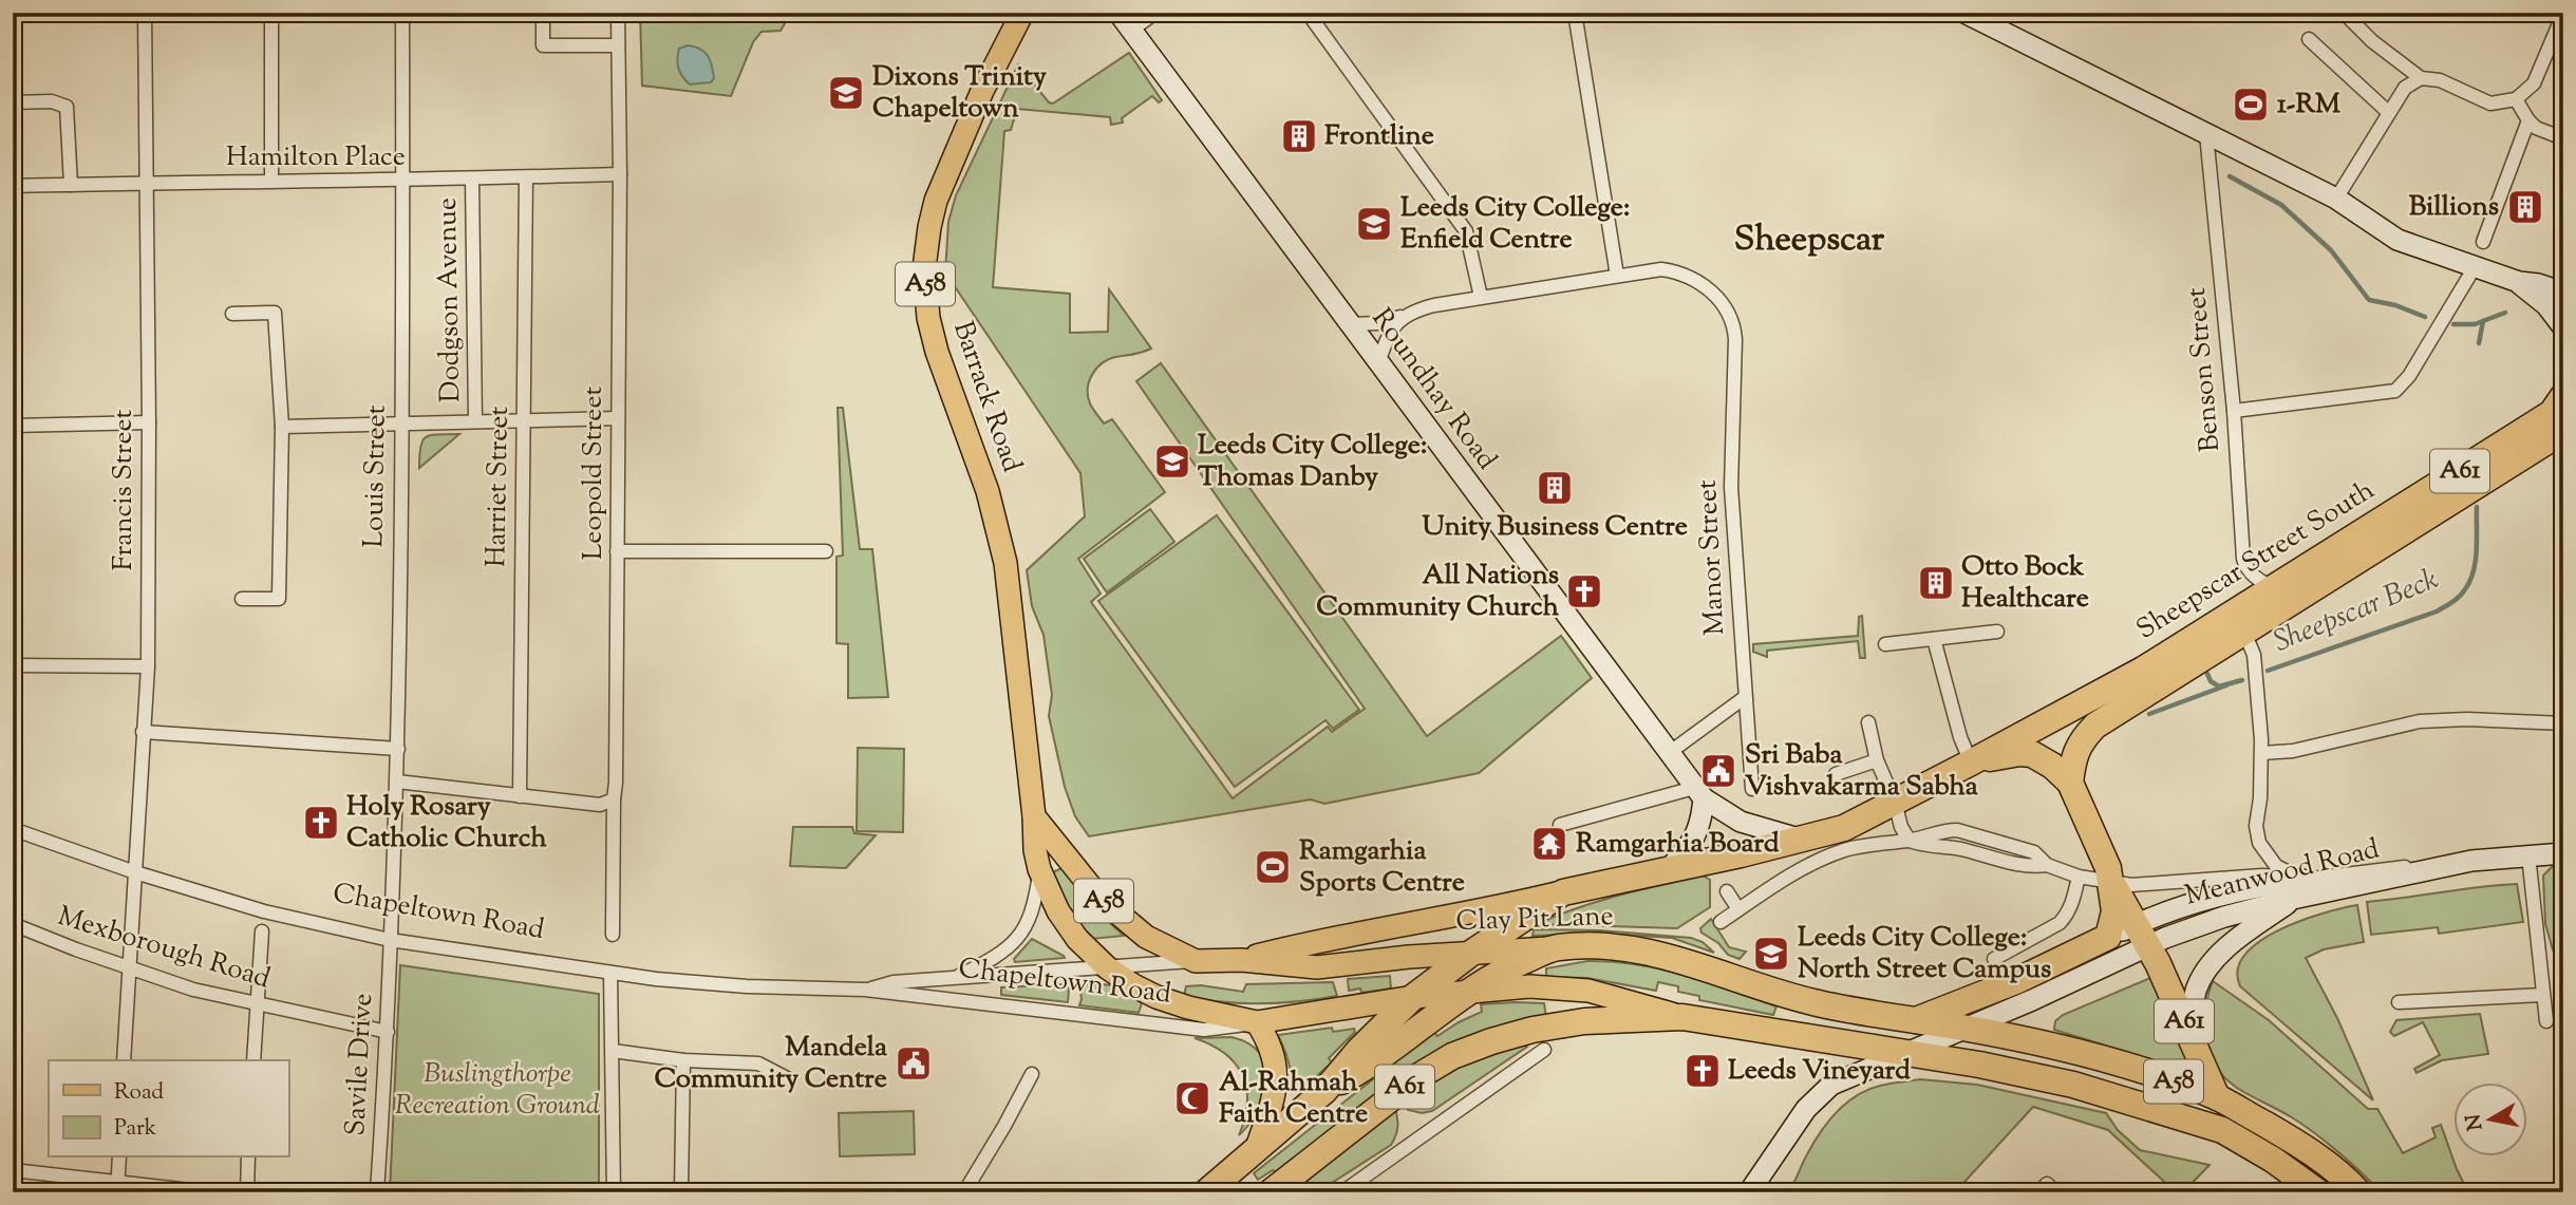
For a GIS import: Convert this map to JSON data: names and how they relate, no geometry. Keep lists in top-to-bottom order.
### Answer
{
  "streets": {
    "highway": [
      "A58",
      "A61",
      "Sheepscar Street South",
      "Meanwood Road",
      "Clay Pit Lane"
    ],
    "main road": ["Barrack Road", "Chapeltown Road"],
    "street": [
      "Hamilton Place",
      "Dodgson Avenue",
      "Benson Street",
      "Roundhay Road",
      "Leopold Street",
      "Louis Street",
      "Harriet Street",
      "Francis Street",
      "Manor Street",
      "Mexborough Road",
      "Savile Drive"
    ]
  },
  "crossings": [
    ["Hamilton Place", "Dodgson Avenue"],
    ["Hamilton Place", "Leopold Street"],
    ["Hamilton Place", "Louis Street"],
    ["Hamilton Place", "Harriet Street"],
    ["Hamilton Place", "Francis Street"],
    ["A58", "Barrack Road"],
    ["A58", "A61"],
    ["A58", "Meanwood Road"],
    ["A58", "Chapeltown Road"],
    ["A58", "Clay Pit Lane"],
    ["Benson Street", "Sheepscar Street South"],
    ["Roundhay Road", "Sheepscar Street South"],
    ["Barrack Road", "Chapeltown Road"],
    ["A61", "Sheepscar Street South"],
    ["A61", "Clay Pit Lane"],
    ["Louis Street", "Chapeltown Road"],
    ["Louis Street", "Savile Drive"],
    ["Francis Street", "Chapeltown Road"],
    ["Francis Street", "Mexborough Road"],
    ["Sheepscar Street South", "Meanwood Road"],
    ["Sheepscar Street South", "Clay Pit Lane"],
    ["Meanwood Road", "Clay Pit Lane"],
    ["Chapeltown Road", "Clay Pit Lane"],
    ["Chapeltown Road", "Savile Drive"],
    ["Mexborough Road", "Savile Drive"]
  ],
  "districts": ["Sheepscar"],
  "water": ["Sheepscar Beck"],
  "parks": ["Buslingthorpe Recreation Ground"],
  "places": {
    "school or university": [
      "Dixons Trinity Chapeltown",
      "Leeds City College: Enfield Centre",
      "Leeds City College: Thomas Danby",
      "Leeds City College: North Street Campus"
    ],
    "sports": ["1-RM", "Ramgarhia Sports Centre"],
    "building": [
      "Frontline",
      "Billions",
      "Unity Business Centre",
      "Otto Bock Healthcare"
    ],
    "church": ["All Nations Community Church", "Holy Rosary Catholic Church", "Leeds Vineyard"],
    "public building": ["Sri Baba Vishvakarma Sabha", "Mandela Community Centre"],
    "temple": ["Ramgarhia Board"],
    "mosque": ["Al-Rahmah Faith Centre"]
  },
  "legend": ["Road", "Park"],
  "north": "left"
}
